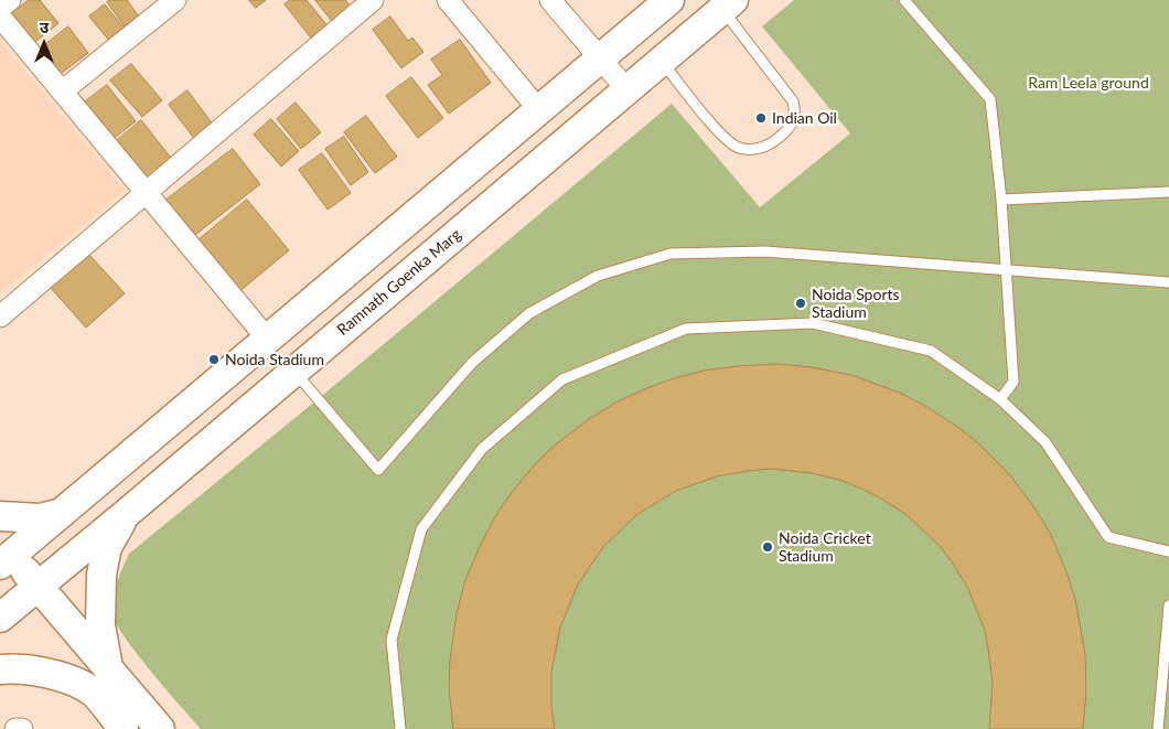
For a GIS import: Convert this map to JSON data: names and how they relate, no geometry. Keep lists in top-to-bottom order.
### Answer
{
  "streets": {
    "street": ["Ramnath Goenka Marg"]
  },
  "parks": ["Ram Leela ground"],
  "places": [
    "Indian Oil",
    "Noida Sports Stadium",
    "Noida Stadium",
    "Noida Cricket Stadium"
  ],
  "north": "top"
}
